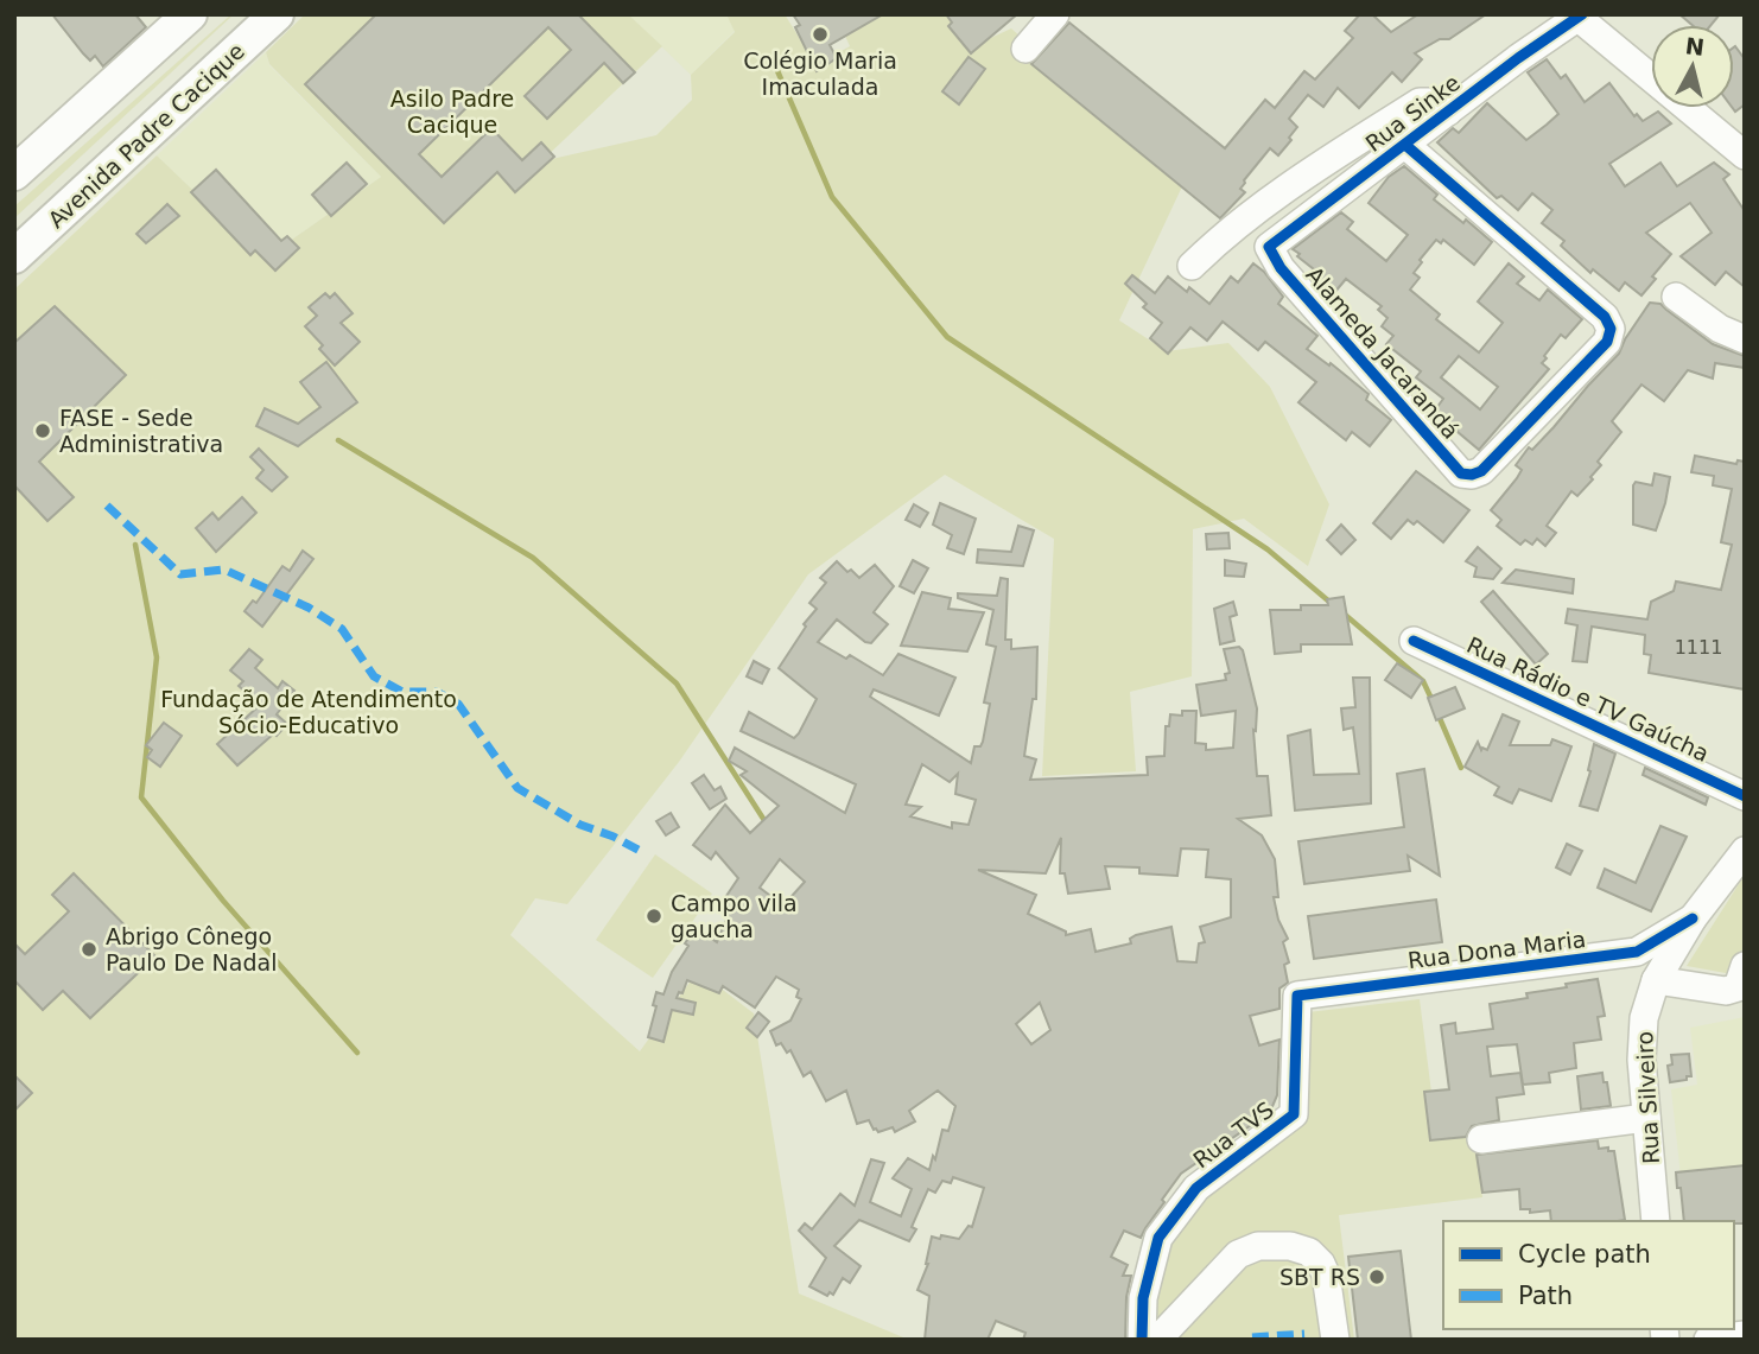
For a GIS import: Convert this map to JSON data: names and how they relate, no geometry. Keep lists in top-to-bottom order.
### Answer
{
  "streets": {
    "main road": ["Avenida Padre Cacique"],
    "street": [
      "Rua Sinke",
      "Alameda Jacarandá",
      "Rua Rádio e TV Gaúcha",
      "Rua Dona Maria",
      "Rua Silveiro",
      "Rua TVS"
    ]
  },
  "crossings": [
    ["Rua Sinke", "Alameda Jacarandá"],
    ["Rua Dona Maria", "Rua Silveiro"],
    ["Rua Dona Maria", "Rua TVS"]
  ],
  "parks": ["Asilo Padre Cacique", "Fundação de Atendimento Sócio-Educativo"],
  "places": [
    "Colégio Maria Imaculada",
    "FASE - Sede Administrativa",
    "Campo vila gaucha",
    "Abrigo Cônego Paulo De Nadal",
    "SBT RS"
  ],
  "house_numbers": ["1111"],
  "legend": ["Cycle path", "Path"],
  "north": "top"
}
